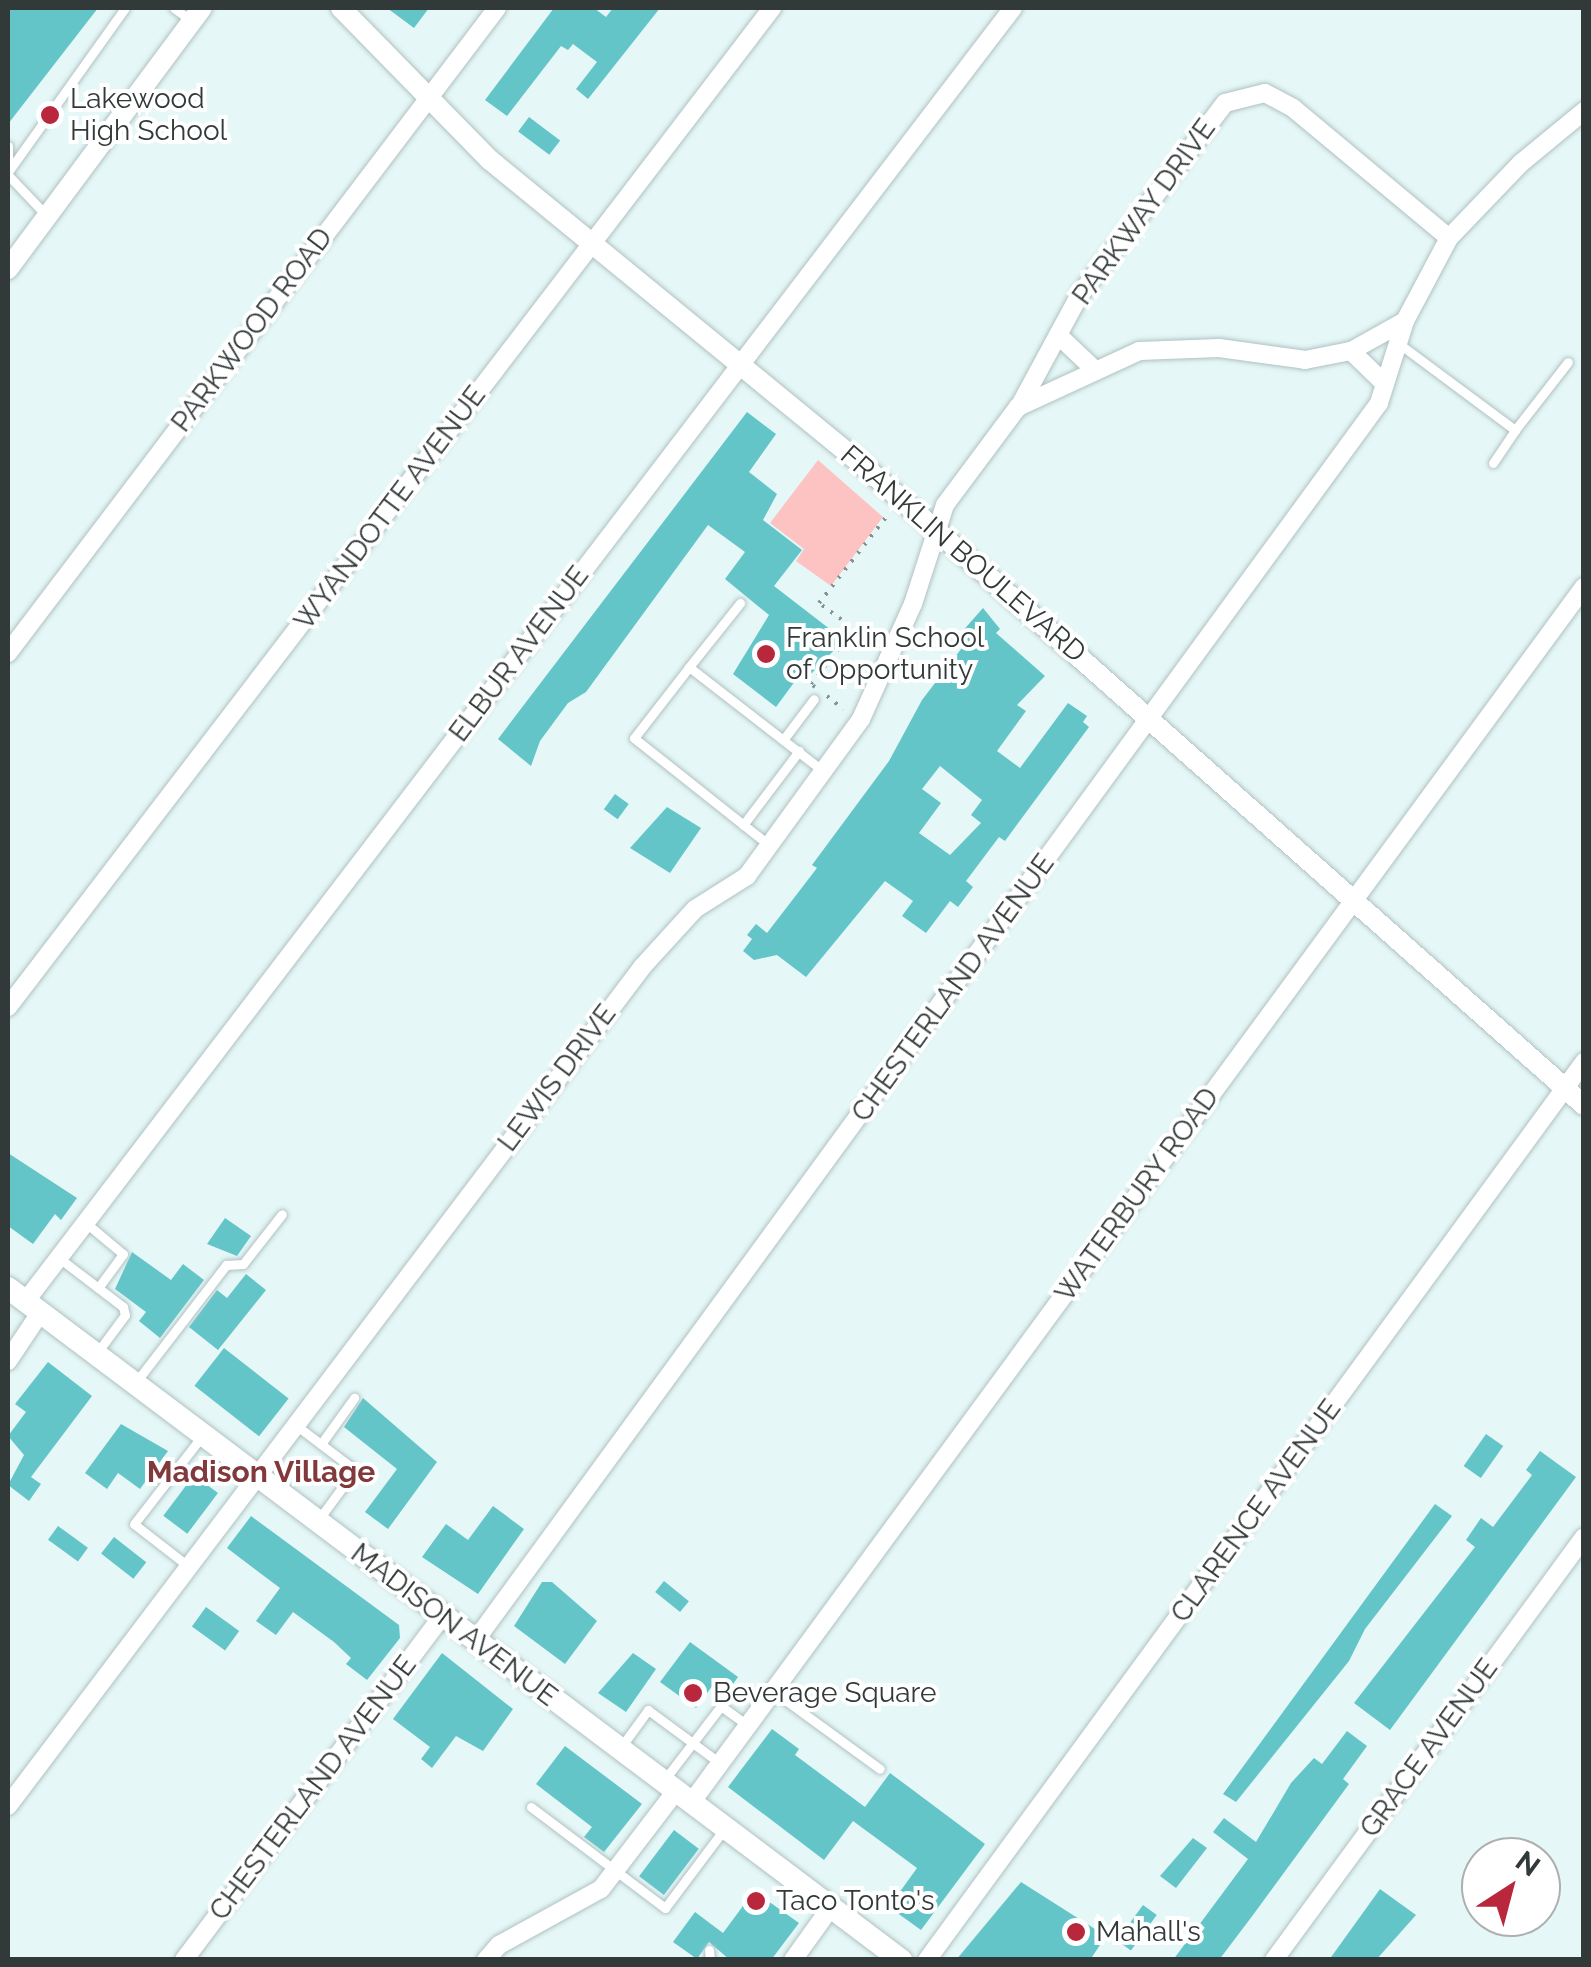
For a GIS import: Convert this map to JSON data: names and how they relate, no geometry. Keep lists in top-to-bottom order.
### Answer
{
  "streets": {
    "main road": ["MADISON AVENUE"],
    "street": [
      "PARKWAY DRIVE",
      "PARKWOOD ROAD",
      "WYANDOTTE AVENUE",
      "FRANKLIN BOULEVARD",
      "ELBUR AVENUE",
      "CHESTERLAND AVENUE",
      "LEWIS DRIVE",
      "WATERBURY ROAD",
      "CLARENCE AVENUE",
      "GRACE AVENUE"
    ]
  },
  "crossings": [
    ["PARKWAY DRIVE", "LEWIS DRIVE"],
    ["PARKWOOD ROAD", "FRANKLIN BOULEVARD"],
    ["WYANDOTTE AVENUE", "FRANKLIN BOULEVARD"],
    ["FRANKLIN BOULEVARD", "ELBUR AVENUE"],
    ["FRANKLIN BOULEVARD", "CHESTERLAND AVENUE"],
    ["FRANKLIN BOULEVARD", "LEWIS DRIVE"],
    ["FRANKLIN BOULEVARD", "WATERBURY ROAD"],
    ["FRANKLIN BOULEVARD", "CLARENCE AVENUE"],
    ["ELBUR AVENUE", "MADISON AVENUE"],
    ["CHESTERLAND AVENUE", "LEWIS DRIVE"],
    ["CHESTERLAND AVENUE", "MADISON AVENUE"],
    ["LEWIS DRIVE", "MADISON AVENUE"],
    ["WATERBURY ROAD", "MADISON AVENUE"]
  ],
  "districts": ["Madison Village"],
  "places": [
    "Lakewood High School",
    "Franklin School of Opportunity",
    "Beverage Square",
    "Taco Tonto's",
    "Mahall's"
  ],
  "north": "top right"
}
